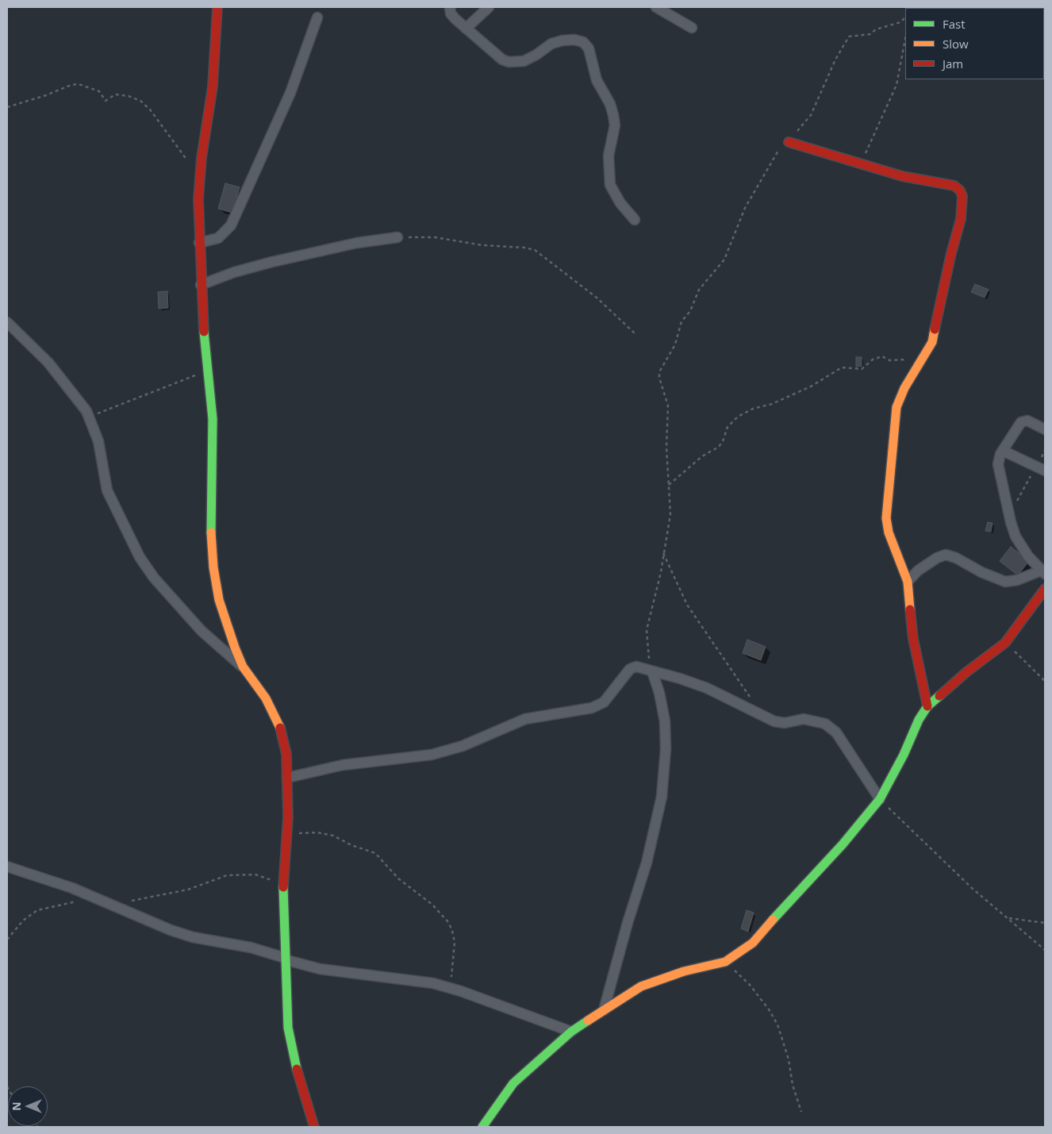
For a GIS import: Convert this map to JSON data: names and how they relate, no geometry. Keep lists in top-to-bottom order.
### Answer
{
  "legend": ["Fast", "Slow", "Jam"],
  "north": "left"
}
